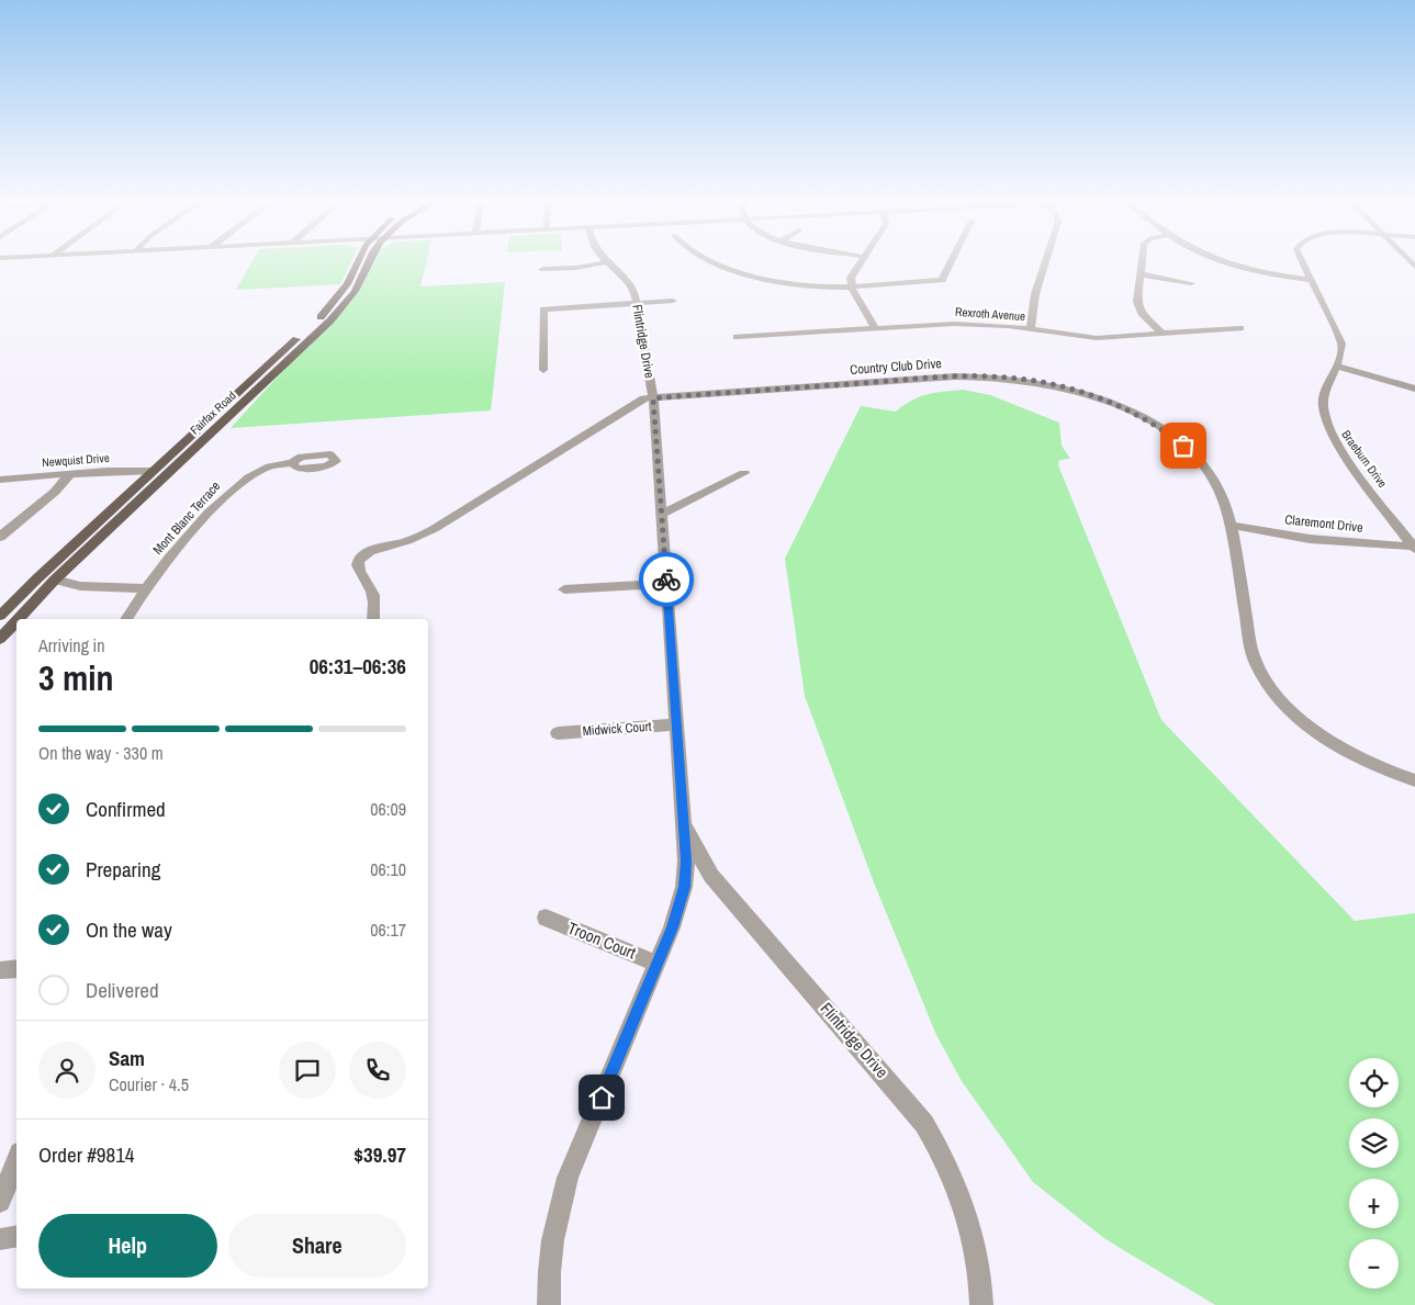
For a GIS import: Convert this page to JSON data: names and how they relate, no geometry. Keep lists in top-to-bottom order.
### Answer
{
  "streets": {
    "main road": ["Fairfax Road"],
    "street": [
      "Rexroth Avenue",
      "Flintridge Drive",
      "Country Club Drive",
      "Braeburn Drive",
      "Newquist Drive",
      "Mont Blanc Terrace",
      "Claremont Drive",
      "Midwick Court",
      "Troon Court"
    ]
  },
  "crossings": [
    ["Flintridge Drive", "Country Club Drive"],
    ["Flintridge Drive", "Midwick Court"],
    ["Flintridge Drive", "Troon Court"],
    ["Country Club Drive", "Claremont Drive"],
    ["Fairfax Road", "Newquist Drive"],
    ["Braeburn Drive", "Claremont Drive"]
  ],
  "page": {
    "heading": ["3 min", "Arriving in", "06:31–06:36"],
    "panel": [
      "Sam",
      "Courier · 4.5",
      "Order #9814",
      "$39.97"
    ],
    "bar": "On the way · 330 m",
    "list": [
      ["Confirmed", "06:09"],
      ["Preparing", "06:10"],
      ["On the way", "06:17"],
      "Delivered"
    ],
    "map_buttons": ["+", "−"],
    "buttons": ["Help", "Share"]
  }
}
